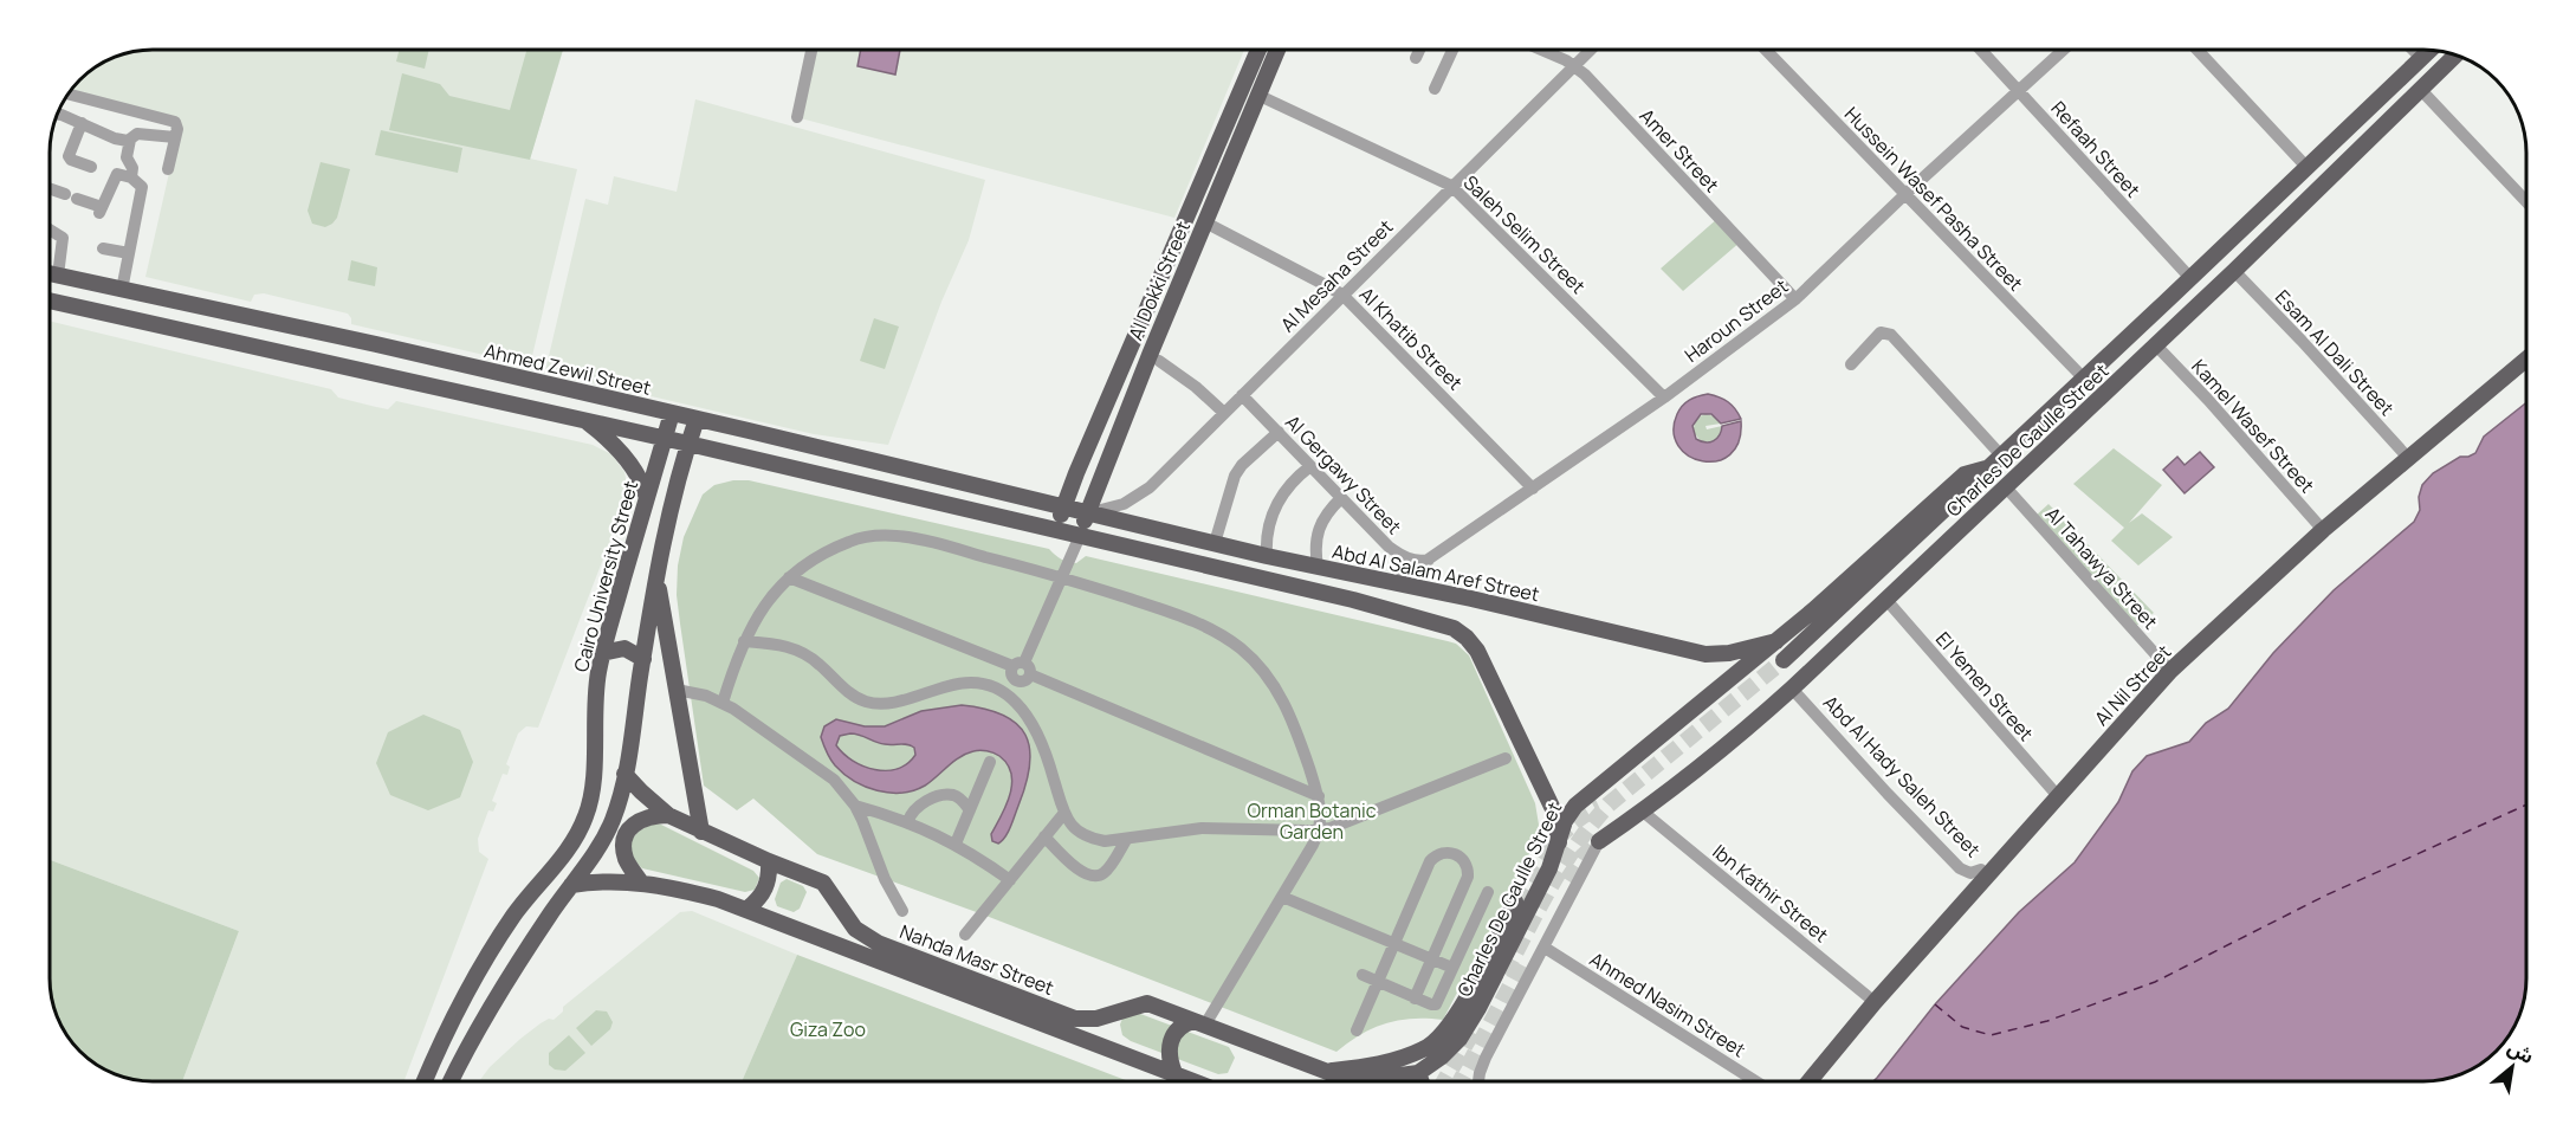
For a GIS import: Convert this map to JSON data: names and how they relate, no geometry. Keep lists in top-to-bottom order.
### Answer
{
  "streets": {
    "main road": [
      "Al Dokki Street",
      "Ahmed Zewil Street",
      "Charles De Gaulle Street",
      "Abd Al Salam Aref Street",
      "Cairo University Street",
      "Al Nil Street",
      "Nahda Masr Street"
    ],
    "street": [
      "Refaah Street",
      "Amer Street",
      "Hussein Wasef Pasha Street",
      "Saleh Selim Street",
      "Al Mesaha Street",
      "Haroun Street",
      "Al Khatib Street",
      "Esam Al Dali Street",
      "Kamel Wasef Street",
      "Al Gergawy Street",
      "Al Tahawya Street",
      "El Yemen Street",
      "Abd Al Hady Saleh Street",
      "Ibn Kathir Street",
      "Ahmed Nasim Street"
    ]
  },
  "crossings": [
    ["Refaah Street", "Haroun Street"],
    ["Refaah Street", "Charles De Gaulle Street"],
    ["Amer Street", "Al Mesaha Street"],
    ["Amer Street", "Haroun Street"],
    ["Hussein Wasef Pasha Street", "Haroun Street"],
    ["Hussein Wasef Pasha Street", "Charles De Gaulle Street"],
    ["Saleh Selim Street", "Al Mesaha Street"],
    ["Saleh Selim Street", "Al Dokki Street"],
    ["Saleh Selim Street", "Haroun Street"],
    ["Al Mesaha Street", "Al Dokki Street"],
    ["Al Mesaha Street", "Al Khatib Street"],
    ["Al Mesaha Street", "Ahmed Zewil Street"],
    ["Al Mesaha Street", "Al Gergawy Street"],
    ["Al Mesaha Street", "Abd Al Salam Aref Street"],
    ["Al Dokki Street", "Al Khatib Street"],
    ["Al Dokki Street", "Ahmed Zewil Street"],
    ["Al Dokki Street", "Abd Al Salam Aref Street"],
    ["Haroun Street", "Al Khatib Street"],
    ["Haroun Street", "Al Gergawy Street"],
    ["Haroun Street", "Abd Al Salam Aref Street"],
    ["Esam Al Dali Street", "Charles De Gaulle Street"],
    ["Esam Al Dali Street", "Al Nil Street"],
    ["Ahmed Zewil Street", "Abd Al Salam Aref Street"],
    ["Ahmed Zewil Street", "Cairo University Street"],
    ["Kamel Wasef Street", "Charles De Gaulle Street"],
    ["Kamel Wasef Street", "Al Nil Street"],
    ["Charles De Gaulle Street", "Al Tahawya Street"],
    ["Charles De Gaulle Street", "Abd Al Salam Aref Street"],
    ["Charles De Gaulle Street", "El Yemen Street"],
    ["Charles De Gaulle Street", "Abd Al Hady Saleh Street"],
    ["Charles De Gaulle Street", "Ibn Kathir Street"],
    ["Charles De Gaulle Street", "Nahda Masr Street"],
    ["Al Tahawya Street", "Al Nil Street"],
    ["Al Nil Street", "El Yemen Street"],
    ["Al Nil Street", "Abd Al Hady Saleh Street"],
    ["Al Nil Street", "Ibn Kathir Street"]
  ],
  "parks": ["Orman Botanic Garden", "Giza Zoo"],
  "north": "top right"
}
